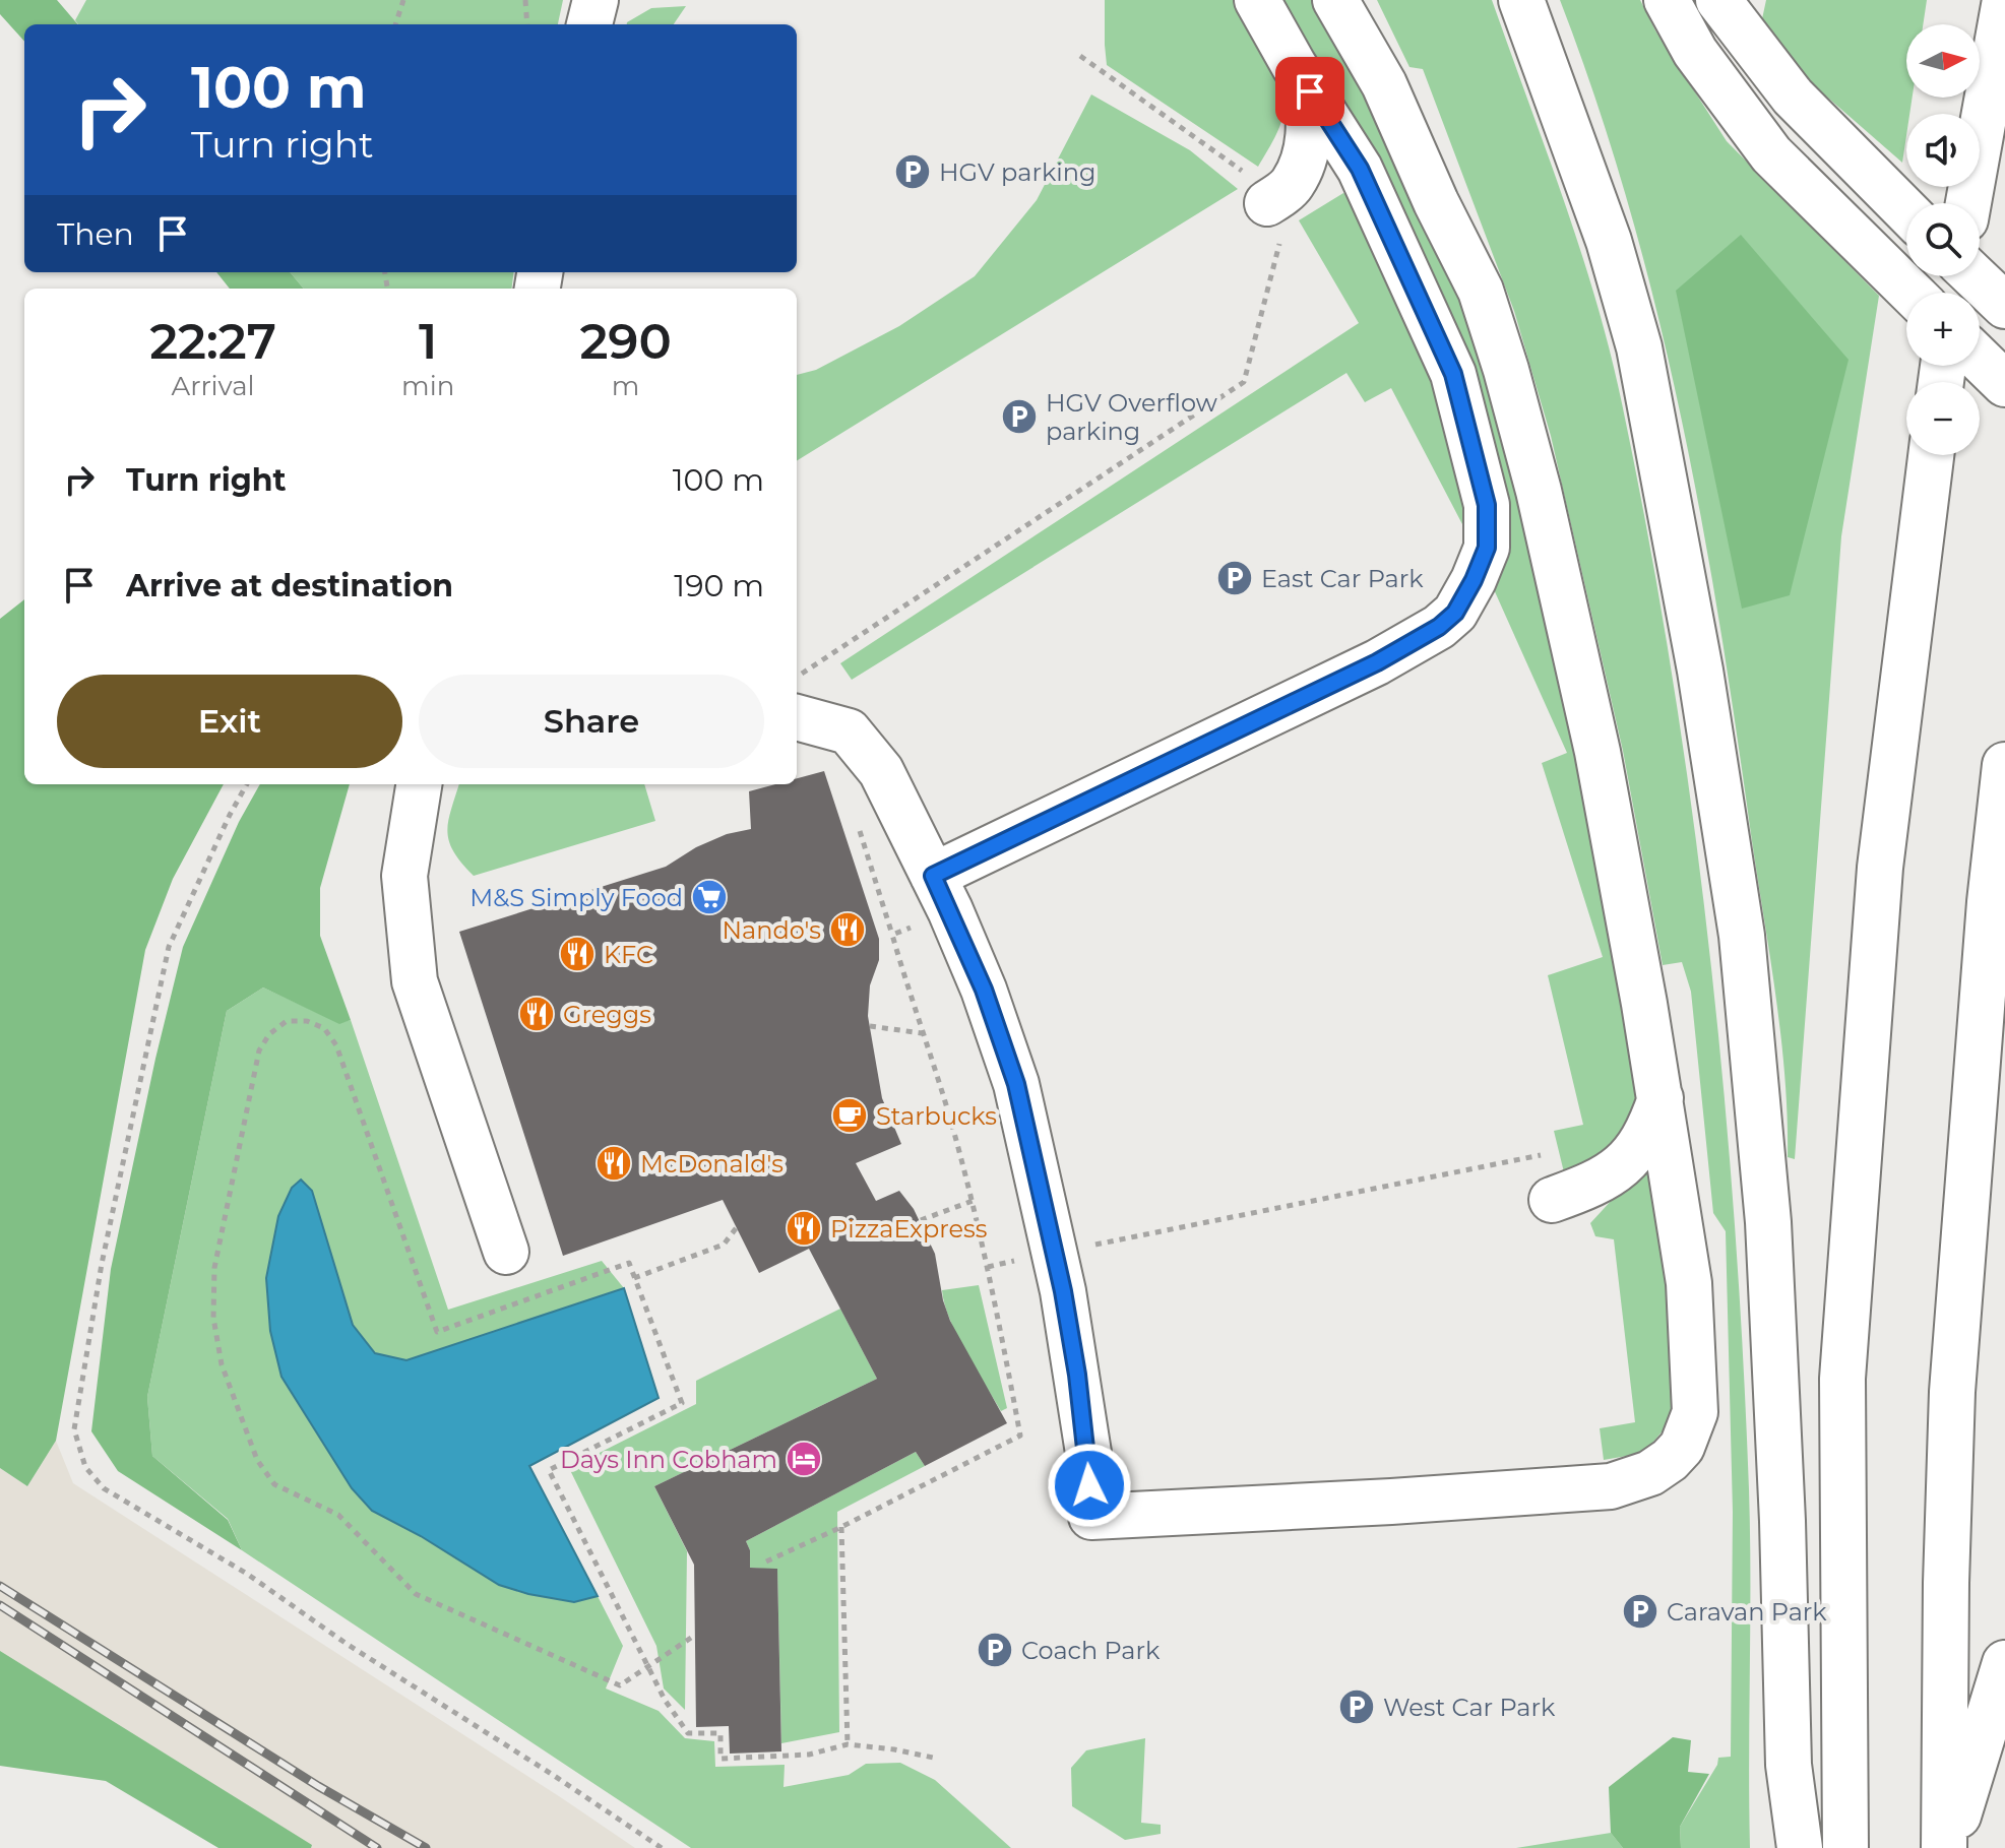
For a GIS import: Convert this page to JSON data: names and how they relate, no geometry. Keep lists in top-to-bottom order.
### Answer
{
  "places": {
    "parking": [
      "HGV parking",
      "HGV Overflow parking",
      "East Car Park",
      "Caravan Park",
      "Coach Park",
      "West Car Park"
    ],
    "supermarket": ["M&S Simply Food"],
    "restaurant": [
      "Nando's",
      "KFC",
      "Greggs",
      "McDonald's",
      "PizzaExpress"
    ],
    "cafe": ["Starbucks"],
    "hotel": ["Days Inn Cobham"]
  },
  "north": "right",
  "page": {
    "map_buttons": ["+", "−"],
    "turn": ["100 m", "Turn right"],
    "then": "Then",
    "eta": [
      "22:27",
      "Arrival",
      "1",
      "min",
      "290",
      "m"
    ],
    "list": [
      {
        "name": "Turn right",
        "value": "100 m"
      },
      {
        "name": "Arrive at destination",
        "value": "190 m"
      }
    ],
    "buttons": ["Exit", "Share"]
  }
}
